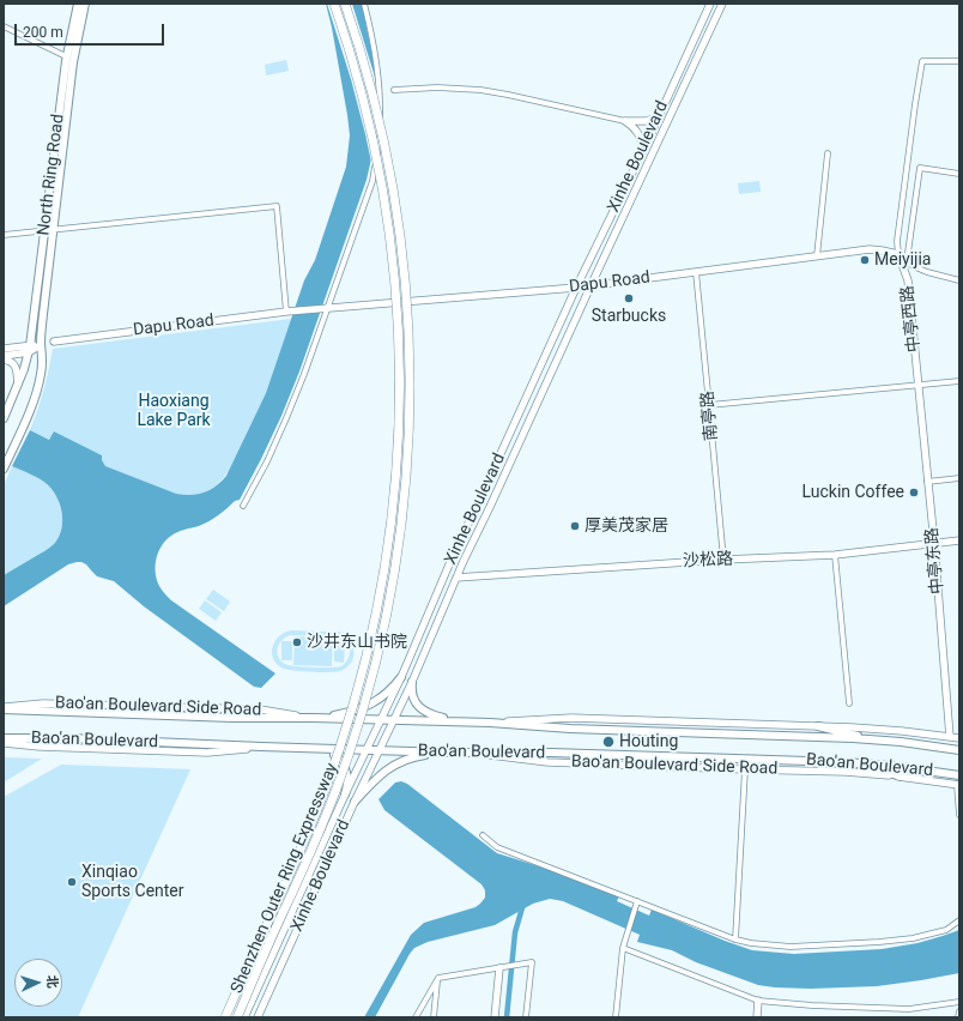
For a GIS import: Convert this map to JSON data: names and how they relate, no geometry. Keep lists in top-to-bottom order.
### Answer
{
  "streets": {
    "highway": ["Shenzhen Outer Ring Expressway"],
    "main road": [
      "Xinhe Boulevard",
      "North Ring Road",
      "Dapu Road",
      "中亭西路",
      "沙松路",
      "中亭东路",
      "Bao'an Boulevard Side Road",
      "Bao'an Boulevard"
    ],
    "street": ["南亭路"]
  },
  "crossings": [
    ["Xinhe Boulevard", "Dapu Road"],
    ["Xinhe Boulevard", "沙松路"],
    ["Xinhe Boulevard", "Bao'an Boulevard"],
    ["Dapu Road", "中亭西路"],
    ["Dapu Road", "南亭路"],
    ["中亭西路", "中亭东路"],
    ["南亭路", "沙松路"],
    ["沙松路", "中亭东路"],
    ["Bao'an Boulevard Side Road", "Bao'an Boulevard"]
  ],
  "parks": ["Haoxiang Lake Park"],
  "places": [
    "Meiyijia",
    "Starbucks",
    "Luckin Coffee",
    "厚美茂家居",
    "沙井东山书院",
    "Houting",
    "Xinqiao Sports Center"
  ],
  "scale_bar": "200 m",
  "north": "right"
}
